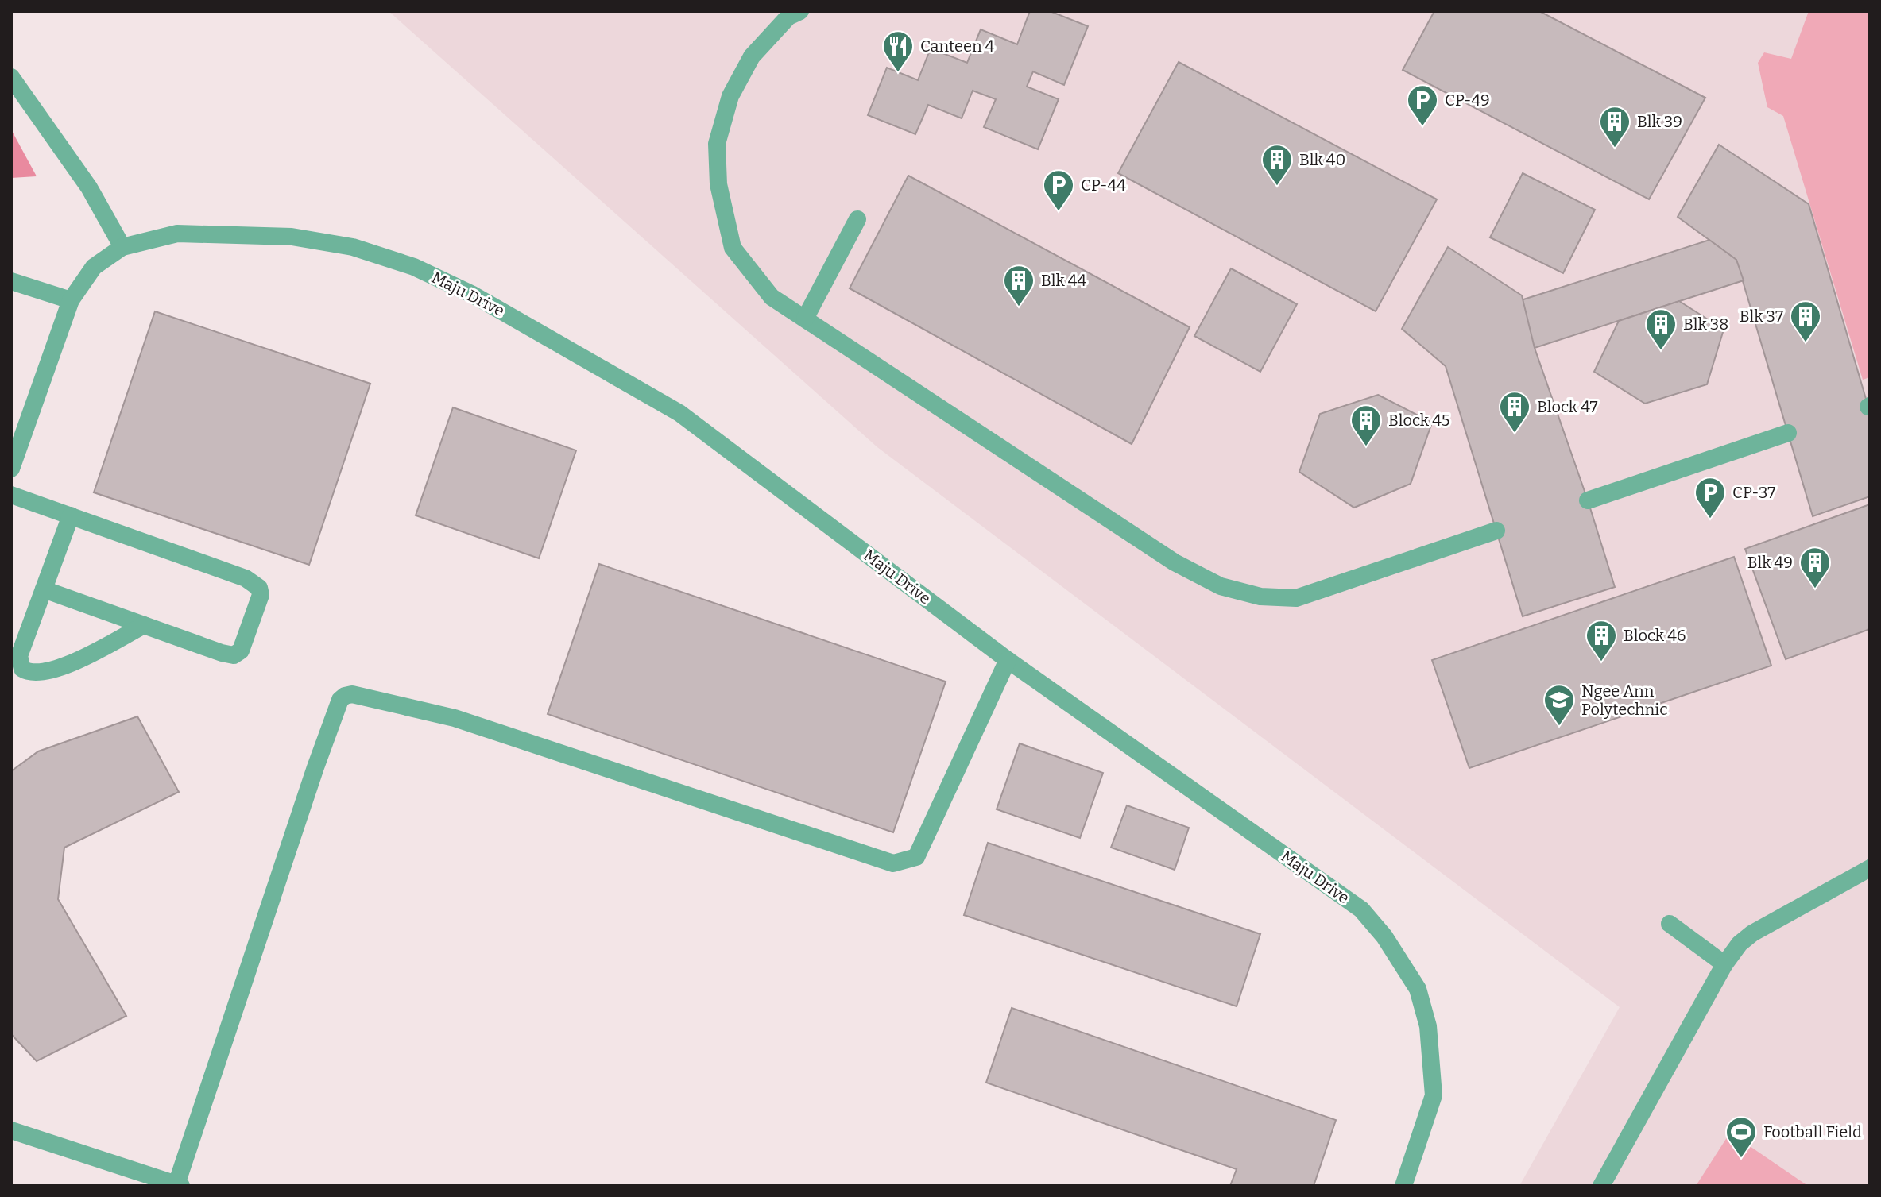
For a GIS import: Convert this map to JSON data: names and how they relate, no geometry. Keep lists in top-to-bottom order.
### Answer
{
  "streets": {
    "lane": ["Maju Drive"]
  },
  "places": {
    "restaurant": ["Canteen 4"],
    "parking": ["CP-49", "CP-44", "CP-37"],
    "building": [
      "Blk 39",
      "Blk 40",
      "Blk 44",
      "Blk 37",
      "Blk 38",
      "Block 47",
      "Block 45",
      "Blk 49",
      "Block 46"
    ],
    "school or university": ["Ngee Ann Polytechnic"],
    "sports": ["Football Field"]
  }
}
